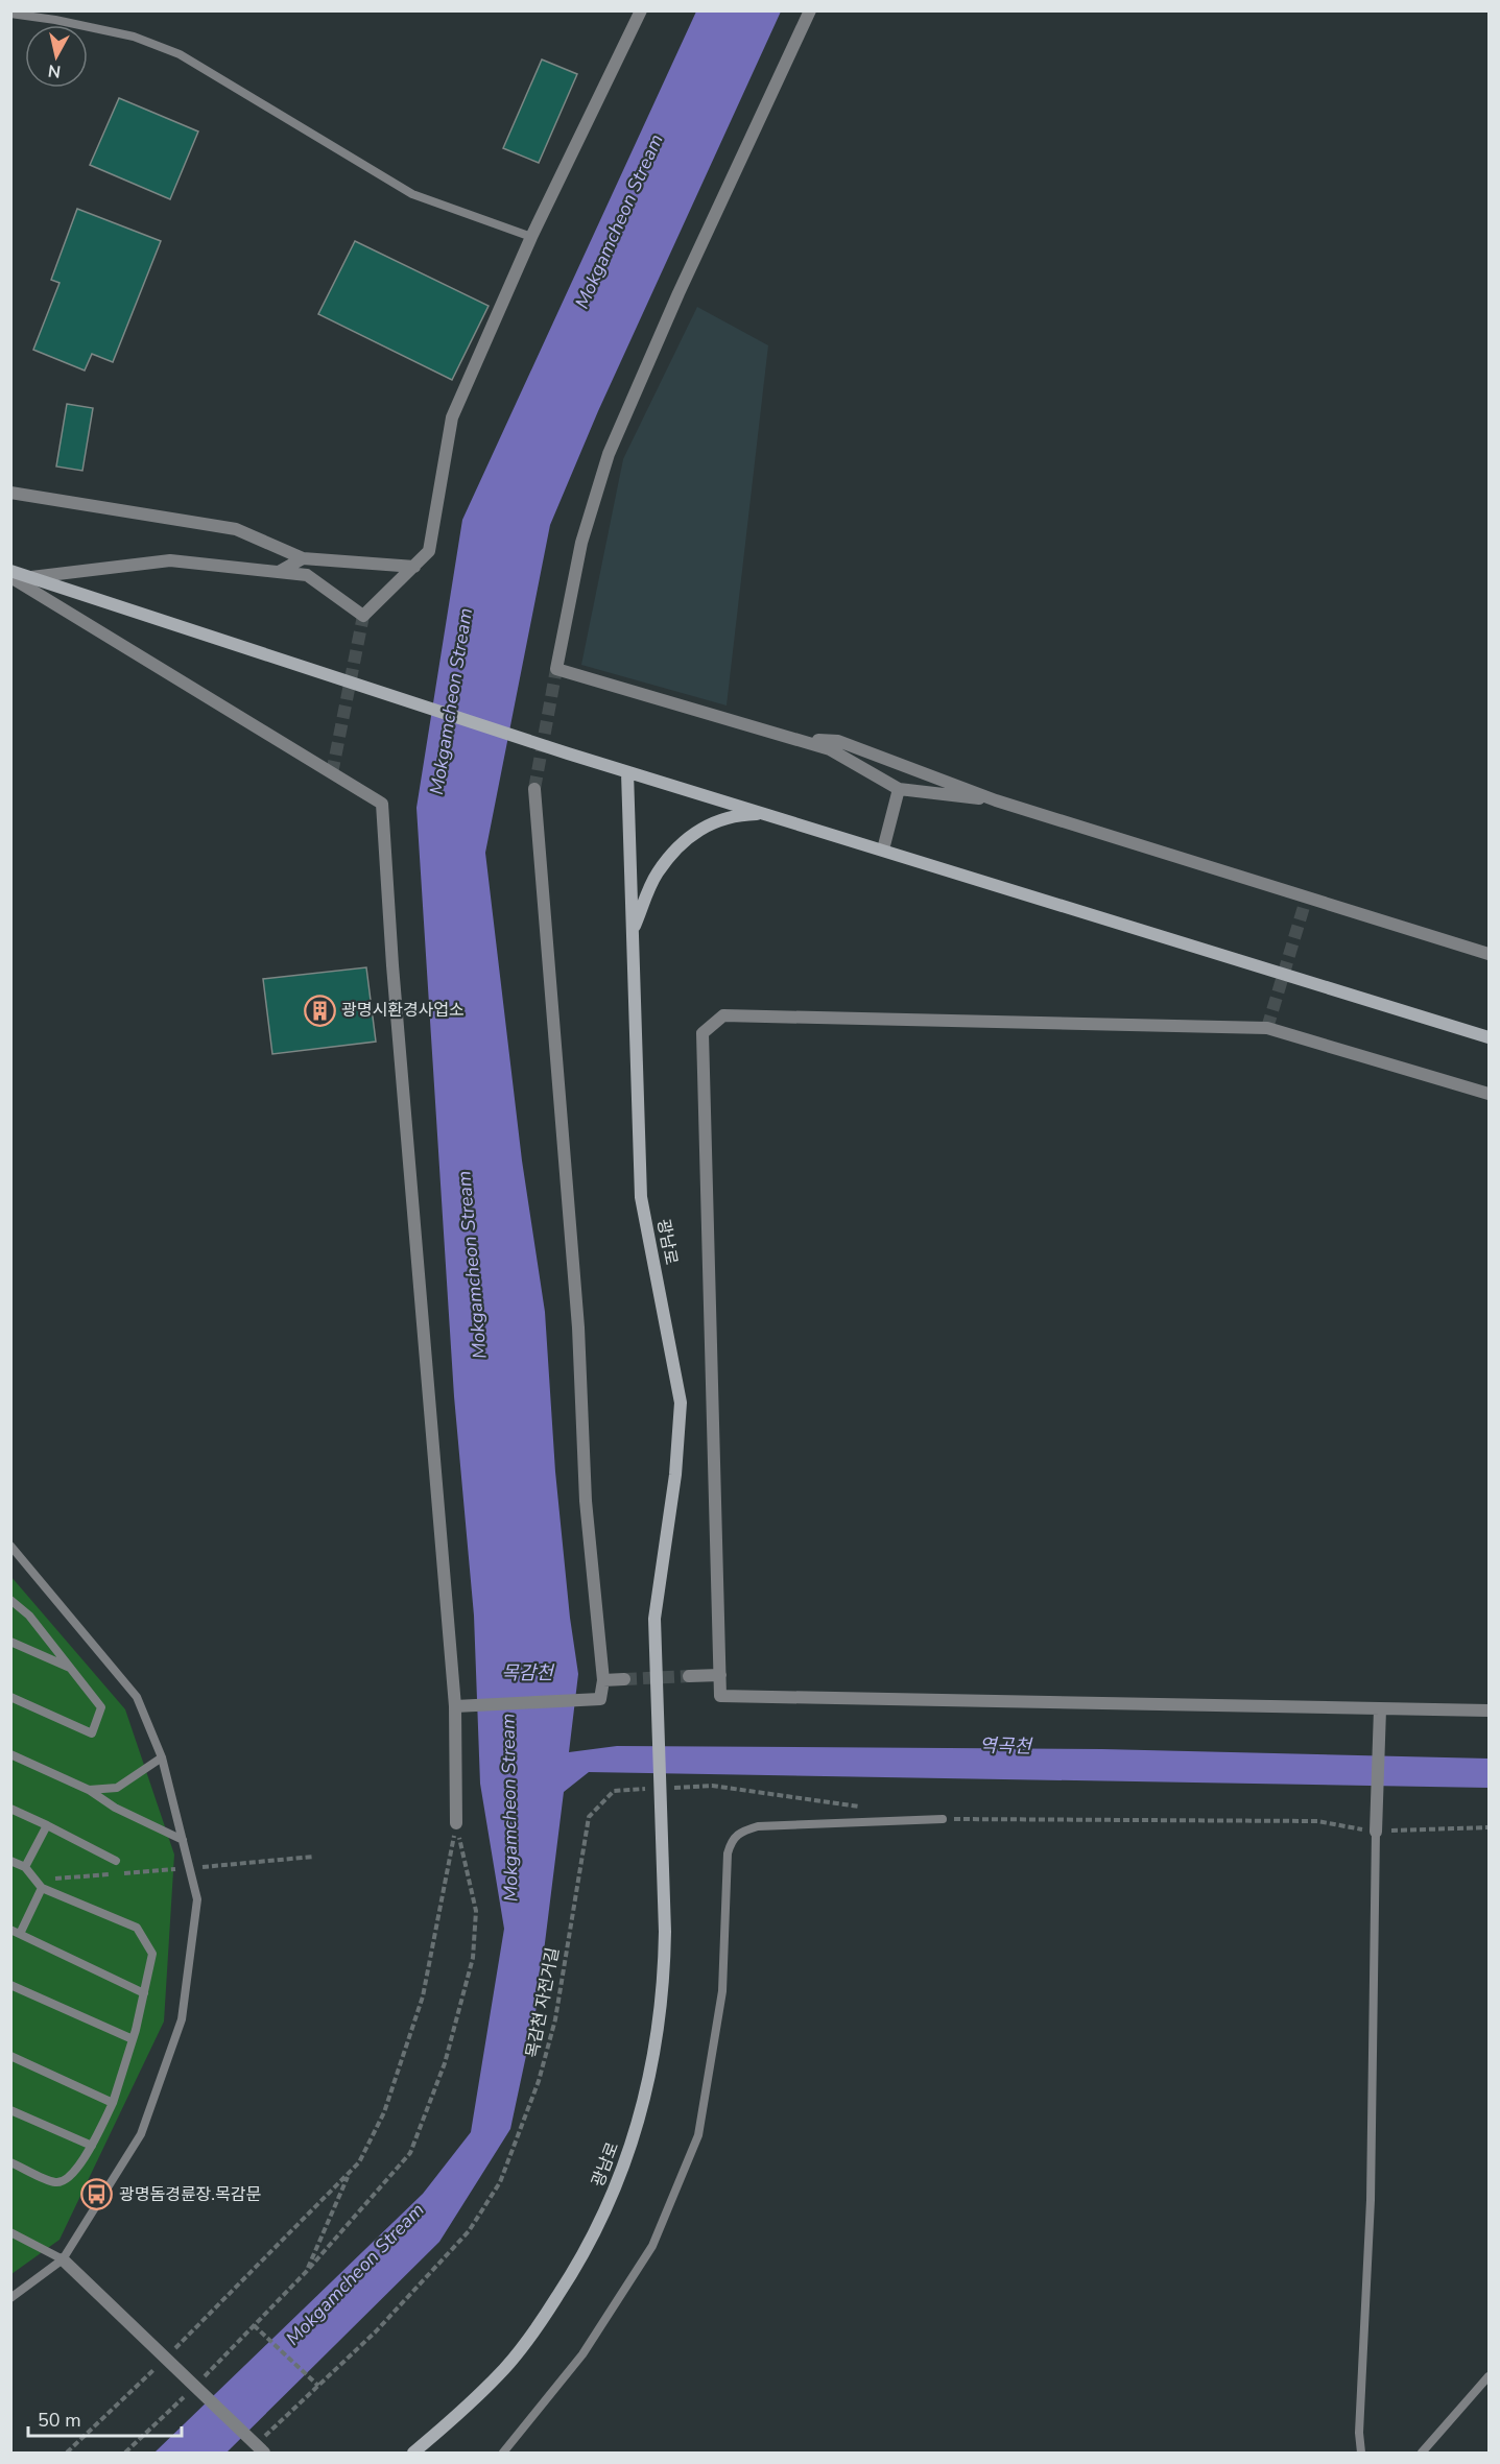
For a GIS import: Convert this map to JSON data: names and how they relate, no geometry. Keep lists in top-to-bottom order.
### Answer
{
  "streets": {
    "street": ["광남로"],
    "path": ["목감천 자전거길"]
  },
  "water": ["Mokgamcheon Stream", "목감천", "역곡천"],
  "places": {
    "building": ["광명시환경사업소"],
    "bus stop": ["광명돔경륜장.목감문"]
  },
  "scale_bar": "50 m",
  "north": "bottom"
}
